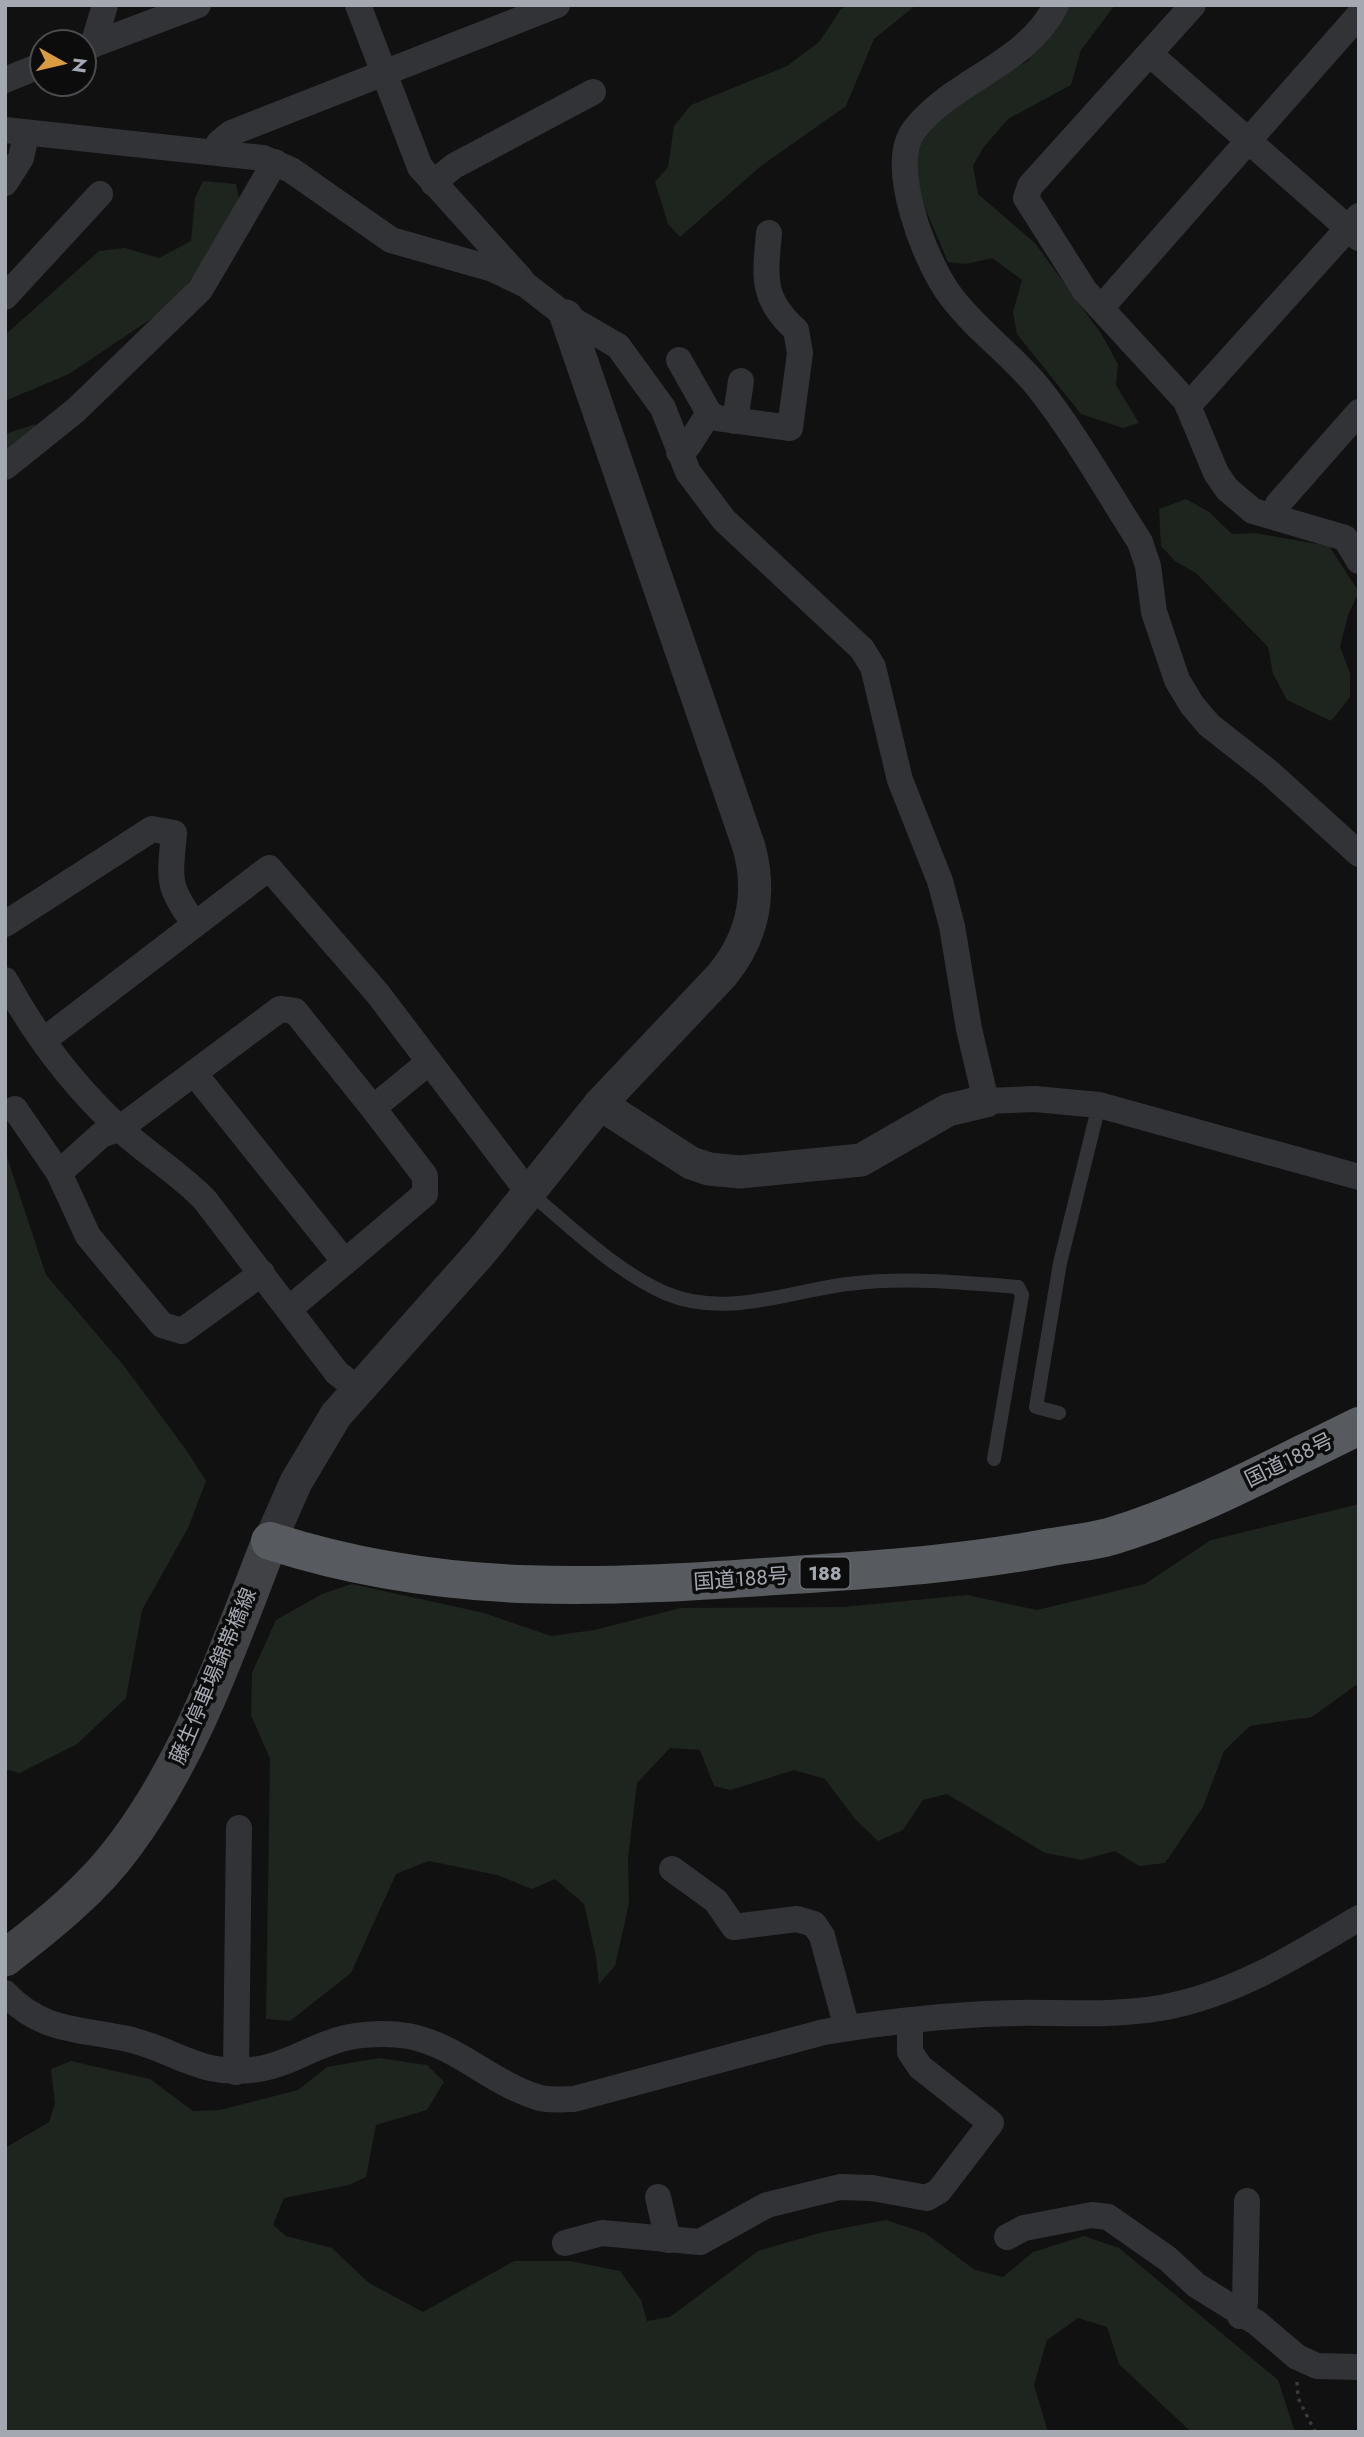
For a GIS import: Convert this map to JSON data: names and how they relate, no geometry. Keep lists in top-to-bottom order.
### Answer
{
  "streets": {
    "highway": ["国道188号", "188"],
    "main road": ["藤生停車場錦帯橋線"]
  },
  "crossings": [
    ["国道188号", "藤生停車場錦帯橋線"]
  ],
  "north": "right"
}
